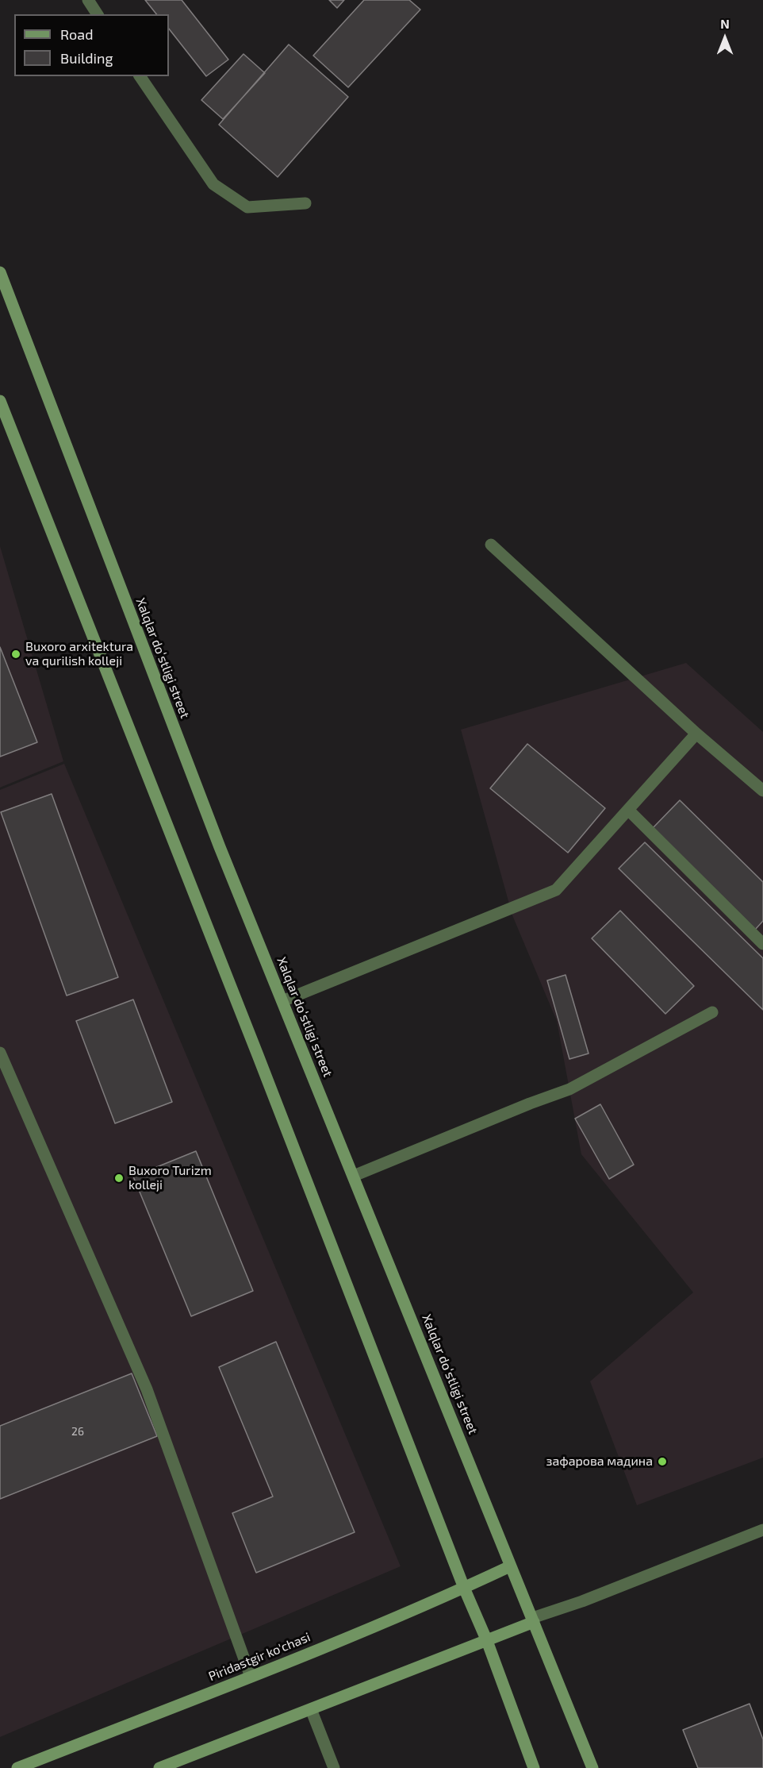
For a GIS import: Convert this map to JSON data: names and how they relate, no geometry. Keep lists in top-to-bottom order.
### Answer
{
  "streets": {
    "main road": ["Xalqlar doʻstligi street", "Piridastgir ko'chasi"]
  },
  "crossings": [
    ["Xalqlar doʻstligi street", "Piridastgir ko'chasi"]
  ],
  "places": ["Buxoro arxitektura va qurilish kolleji", "Buxoro Turizm kolleji", "зафарова мадина"],
  "house_numbers": ["26"],
  "legend": ["Road", "Building"],
  "north": "top"
}
